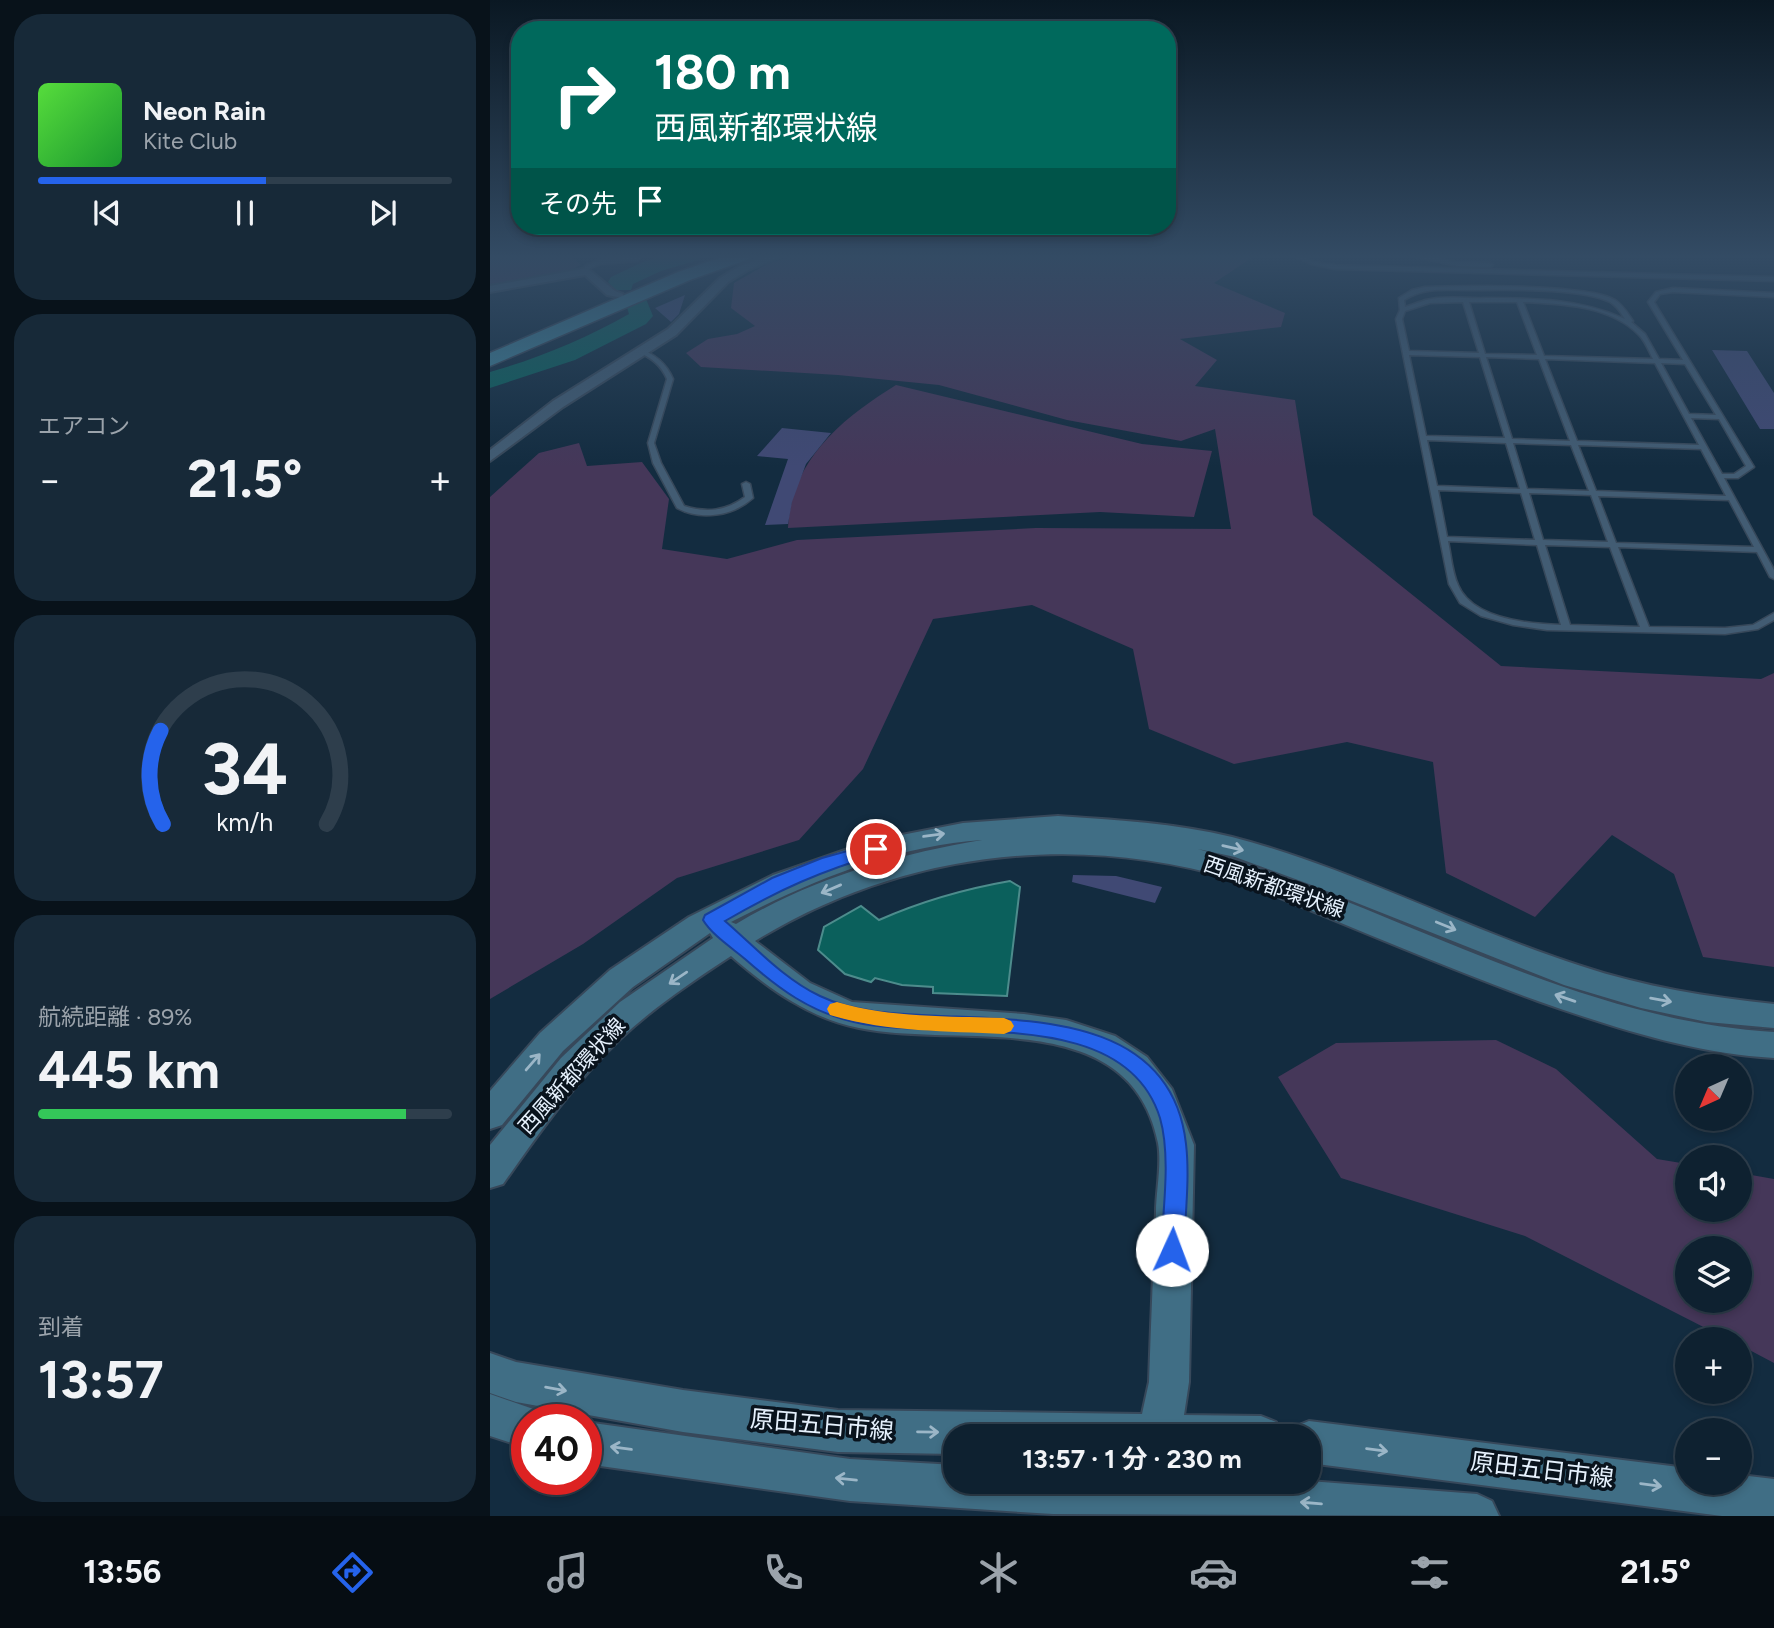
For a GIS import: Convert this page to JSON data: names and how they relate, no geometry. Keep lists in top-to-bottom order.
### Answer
{
  "streets": {
    "street": ["西風新都環状線", "原田五日市線"]
  },
  "north": "bottom left",
  "page": {
    "turn": ["180 m", "西風新都環状線"],
    "song": ["Neon Rain", "Kite Club"],
    "then": "その先",
    "tile": [
      "エアコン",
      ["航続距離 · 89%", "445 km"],
      ["到着", "13:57"]
    ],
    "heat": ["−", "21.5°", "+"],
    "map_buttons": ["+", "−"],
    "limit": "40",
    "trip": "13:57 · 1 分 · 230 m",
    "tabs": ["13:56", "21.5°"],
    "gauge": ["34", "km/h"]
  }
}
